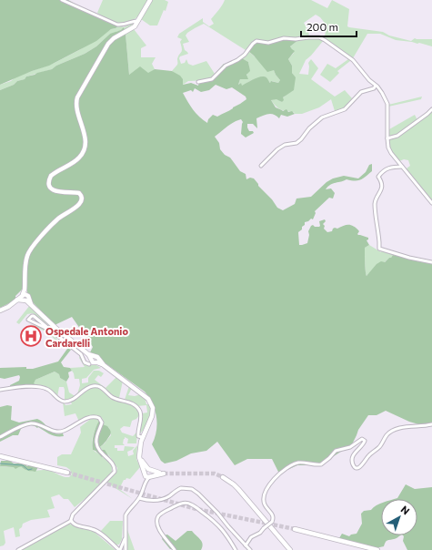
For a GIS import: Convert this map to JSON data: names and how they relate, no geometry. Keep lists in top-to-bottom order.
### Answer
{
  "places": {
    "hospital": ["Ospedale Antonio Cardarelli"]
  },
  "scale_bar": "200 m",
  "north": "top right"
}
